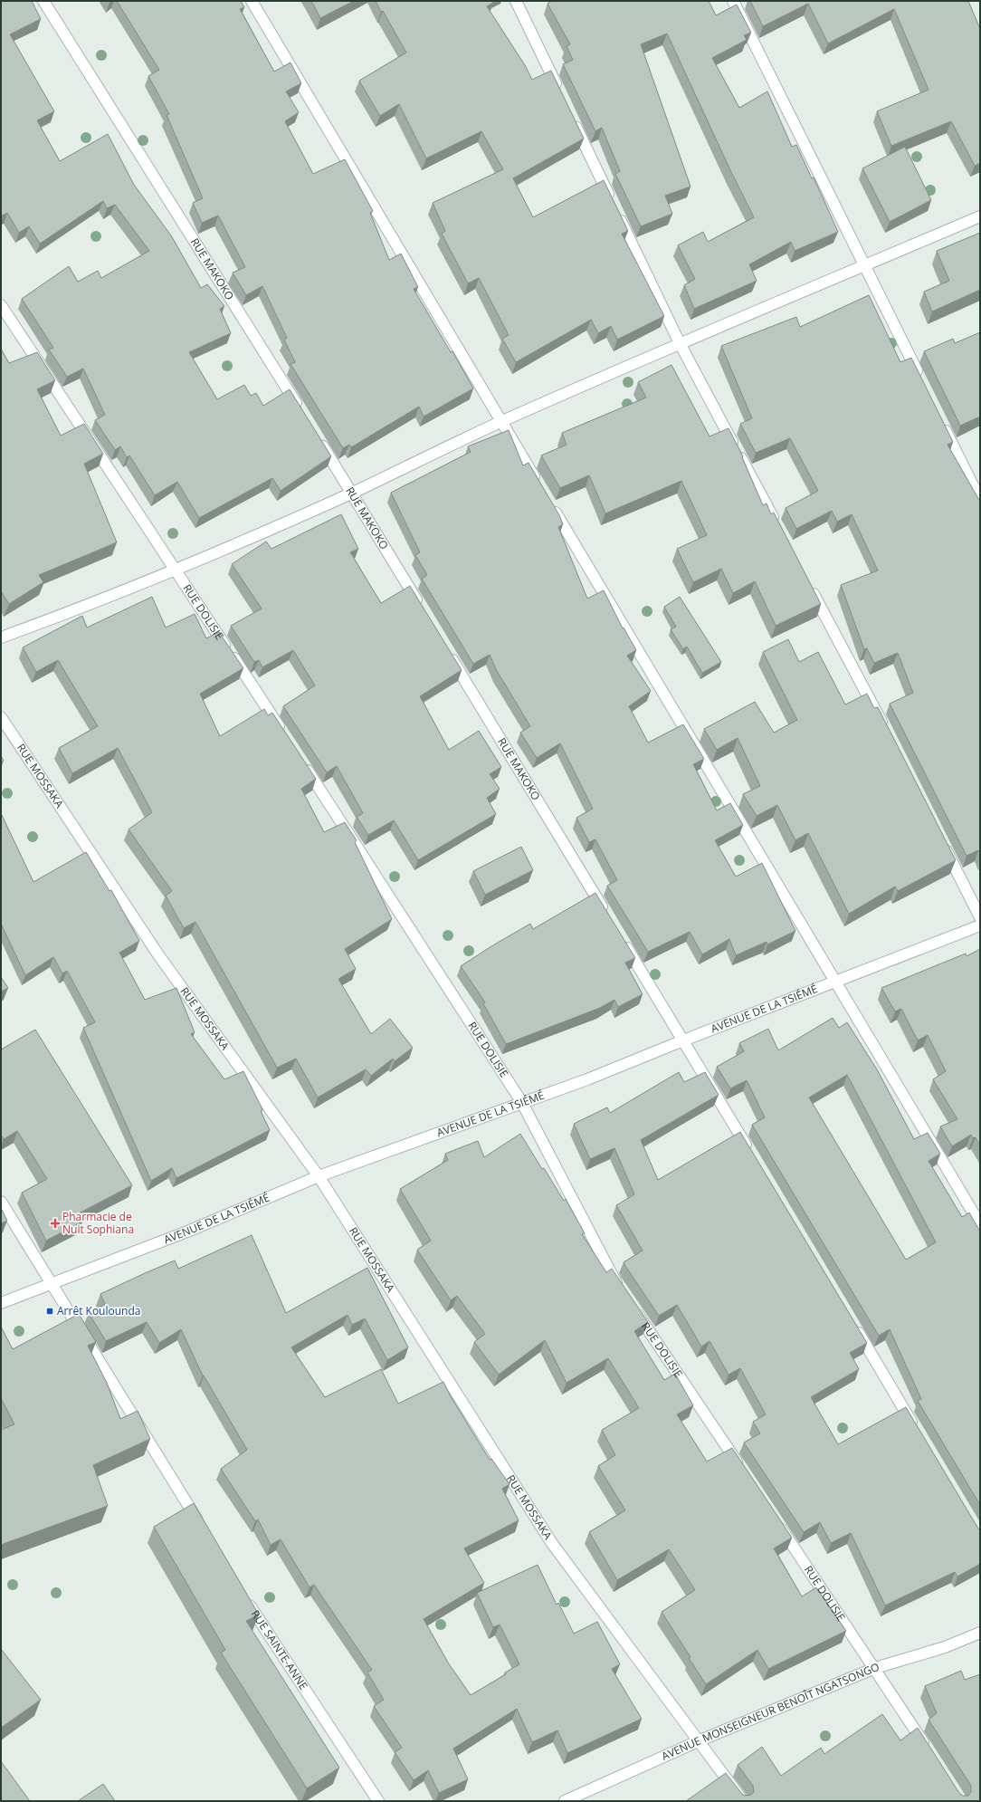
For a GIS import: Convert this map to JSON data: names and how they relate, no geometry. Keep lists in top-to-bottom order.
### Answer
{
  "streets": {
    "street": [
      "RUE MAKOKO",
      "RUE DOLISIE",
      "RUE MOSSAKA",
      "AVENUE DE LA TSIÉMÉ",
      "RUE SAINTE-ANNE",
      "AVENUE MONSEIGNEUR BENOÎT NGATSONGO"
    ]
  },
  "crossings": [
    ["RUE DOLISIE", "AVENUE DE LA TSIÉMÉ"],
    ["RUE DOLISIE", "AVENUE MONSEIGNEUR BENOÎT NGATSONGO"],
    ["RUE MOSSAKA", "AVENUE DE LA TSIÉMÉ"],
    ["RUE MOSSAKA", "AVENUE MONSEIGNEUR BENOÎT NGATSONGO"]
  ],
  "places": {
    "health": ["Pharmacie de Nuit Sophiana"],
    "transit": ["Arrêt Koulounda"]
  }
}
